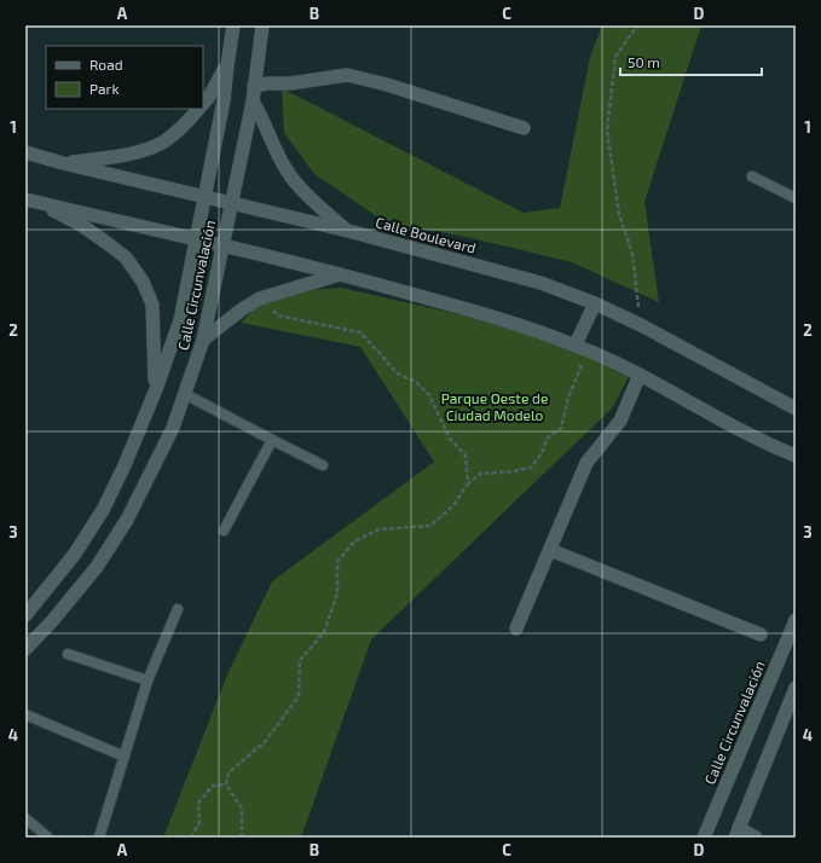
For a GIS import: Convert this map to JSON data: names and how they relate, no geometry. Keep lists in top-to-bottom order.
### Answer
{
  "streets": {
    "street": ["Calle Boulevard", "Calle Circunvalación"]
  },
  "crossings": [
    ["Calle Boulevard", "Calle Circunvalación"]
  ],
  "parks": ["Parque Oeste de Ciudad Modelo"],
  "legend": ["Road", "Park"],
  "scale_bar": "50 m",
  "grid": {
    "columns": [
      "A",
      "B",
      "C",
      "D"
    ],
    "rows": [
      "1",
      "2",
      "3",
      "4"
    ]
  }
}
